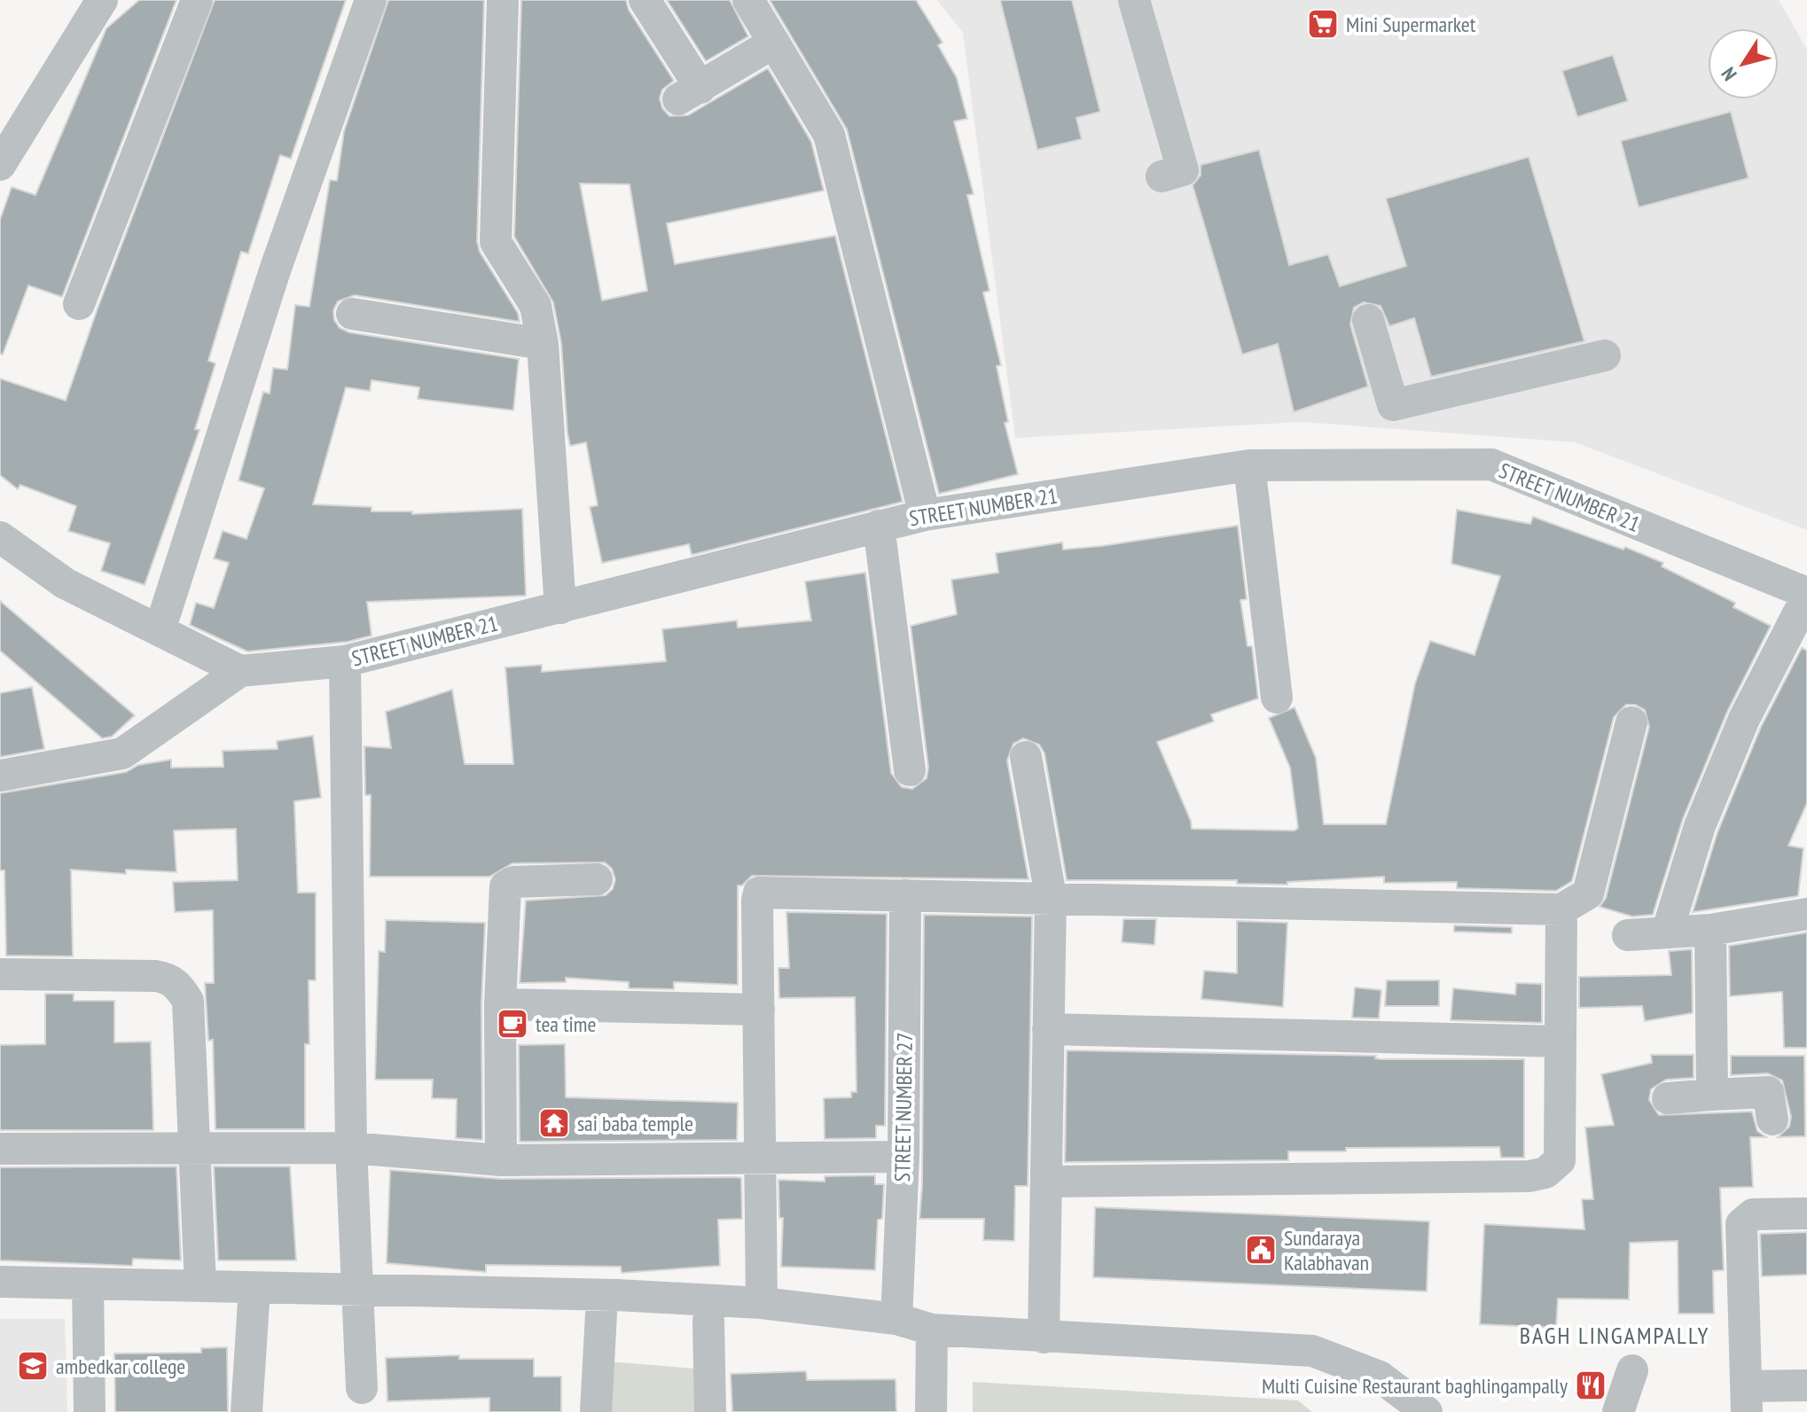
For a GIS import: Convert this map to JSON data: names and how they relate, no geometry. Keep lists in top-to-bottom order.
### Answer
{
  "streets": {
    "street": ["STREET NUMBER 21", "STREET NUMBER 27"]
  },
  "districts": ["BAGH LINGAMPALLY"],
  "places": {
    "supermarket": ["Mini Supermarket"],
    "cafe": ["tea time"],
    "temple": ["sai baba temple"],
    "public building": ["Sundaraya Kalabhavan"],
    "school or university": ["ambedkar college"],
    "restaurant": ["Multi Cuisine Restaurant baghlingampally"]
  },
  "north": "bottom left"
}
